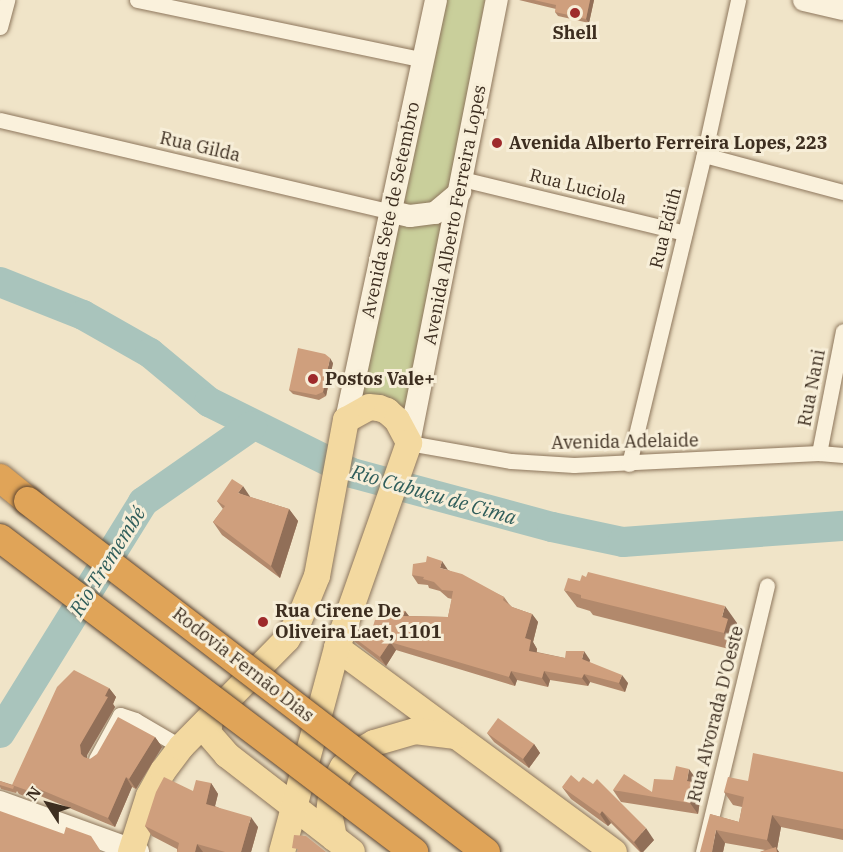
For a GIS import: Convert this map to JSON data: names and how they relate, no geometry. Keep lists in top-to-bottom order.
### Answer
{
  "streets": {
    "highway": ["Rodovia Fernão Dias"],
    "main road": ["Avenida Sete de Setembro", "Avenida Alberto Ferreira Lopes"],
    "street": [
      "Rua Gilda",
      "Rua Luciola",
      "Rua Edith",
      "Rua Nani",
      "Avenida Adelaide",
      "Rua Alvorada D'Oeste"
    ]
  },
  "crossings": [
    ["Rua Gilda", "Avenida Sete de Setembro"],
    ["Rua Luciola", "Avenida Alberto Ferreira Lopes"],
    ["Rua Luciola", "Rua Edith"],
    ["Avenida Alberto Ferreira Lopes", "Avenida Adelaide"],
    ["Rua Edith", "Avenida Adelaide"],
    ["Rua Nani", "Avenida Adelaide"]
  ],
  "water": ["Rio Cabuçu de Cima", "Rio Tremembé"],
  "places": [
    "Shell",
    "Avenida Alberto Ferreira Lopes, 223",
    "Postos Vale+",
    "Rua Cirene De Oliveira Laet, 1101"
  ],
  "north": "top left"
}
